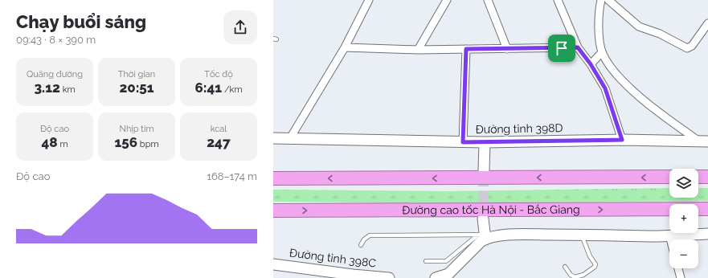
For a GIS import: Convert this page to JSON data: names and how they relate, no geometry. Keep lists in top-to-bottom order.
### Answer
{
  "streets": {
    "highway": ["Đường cao tốc Hà Nội - Bắc Giang"],
    "main road": ["Đường tỉnh 398D", "Đường tỉnh 398C"]
  },
  "page": {
    "heading": ["Chạy buổi sáng", "09:43 · 8 × 390 m"],
    "stats": [
      ["Quãng đường", "3.12 km"],
      ["Thời gian", "20:51"],
      ["Tốc độ", "6:41 /km"],
      ["Độ cao", "48 m"],
      ["Nhịp tim", "156 bpm"],
      ["kcal", "247"]
    ],
    "chart": ["Độ cao", "168–174 m"],
    "map_buttons": ["+", "−"]
  }
}
